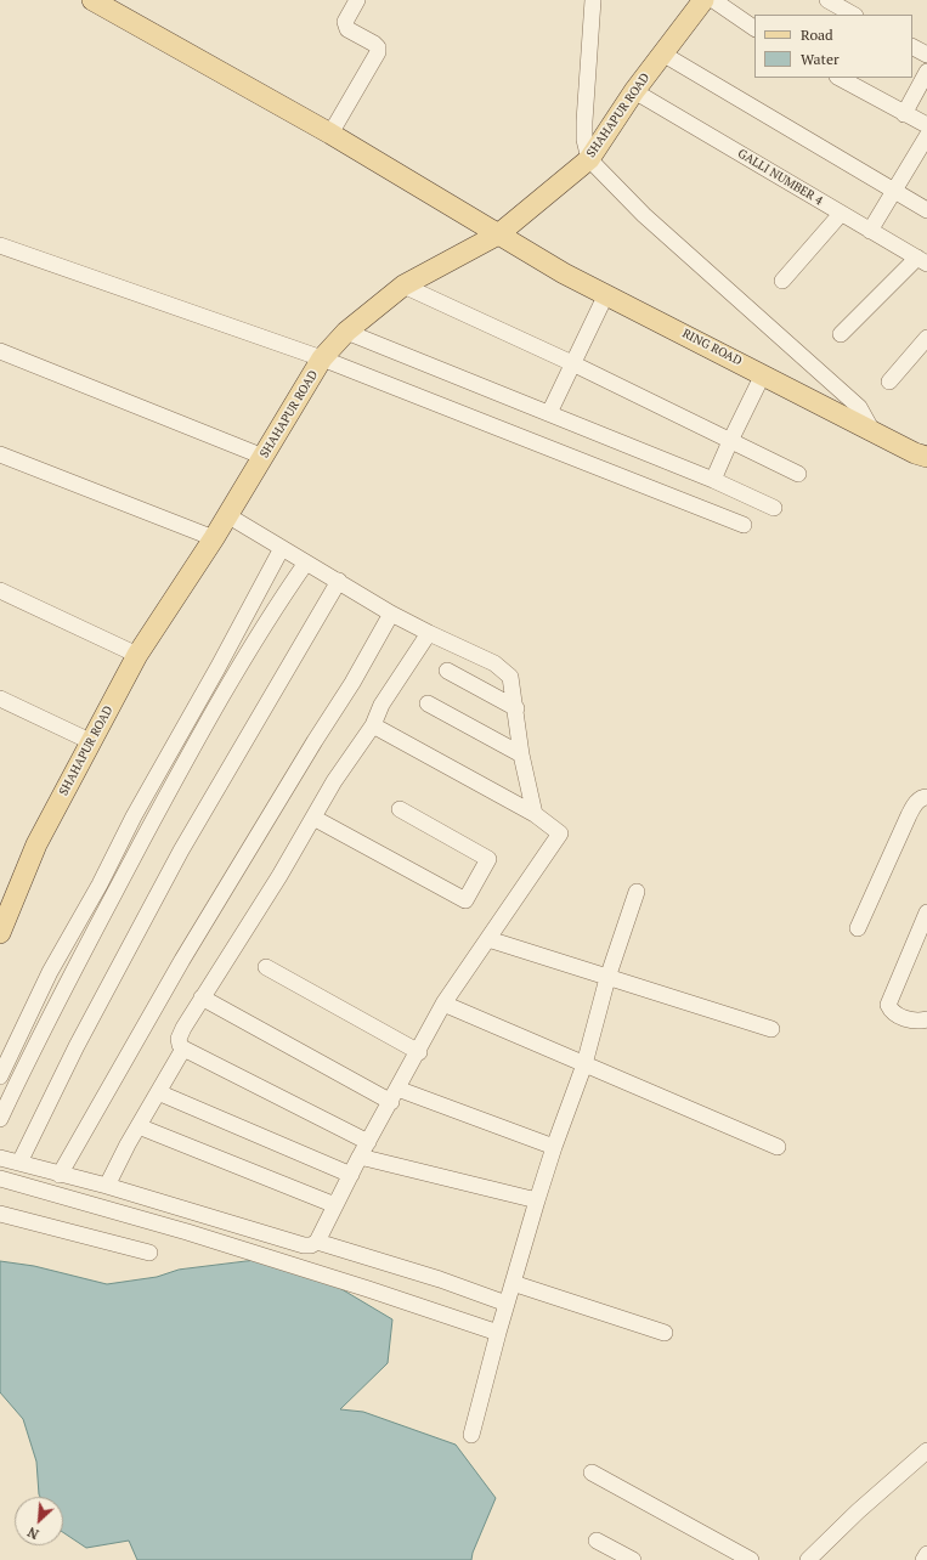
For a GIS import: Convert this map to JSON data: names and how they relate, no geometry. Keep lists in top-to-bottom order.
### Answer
{
  "streets": {
    "main road": ["SHAHAPUR ROAD", "RING ROAD"],
    "street": ["GALLI NUMBER 4"]
  },
  "crossings": [
    ["SHAHAPUR ROAD", "GALLI NUMBER 4"],
    ["SHAHAPUR ROAD", "RING ROAD"]
  ],
  "legend": ["Road", "Water"],
  "north": "bottom left"
}
